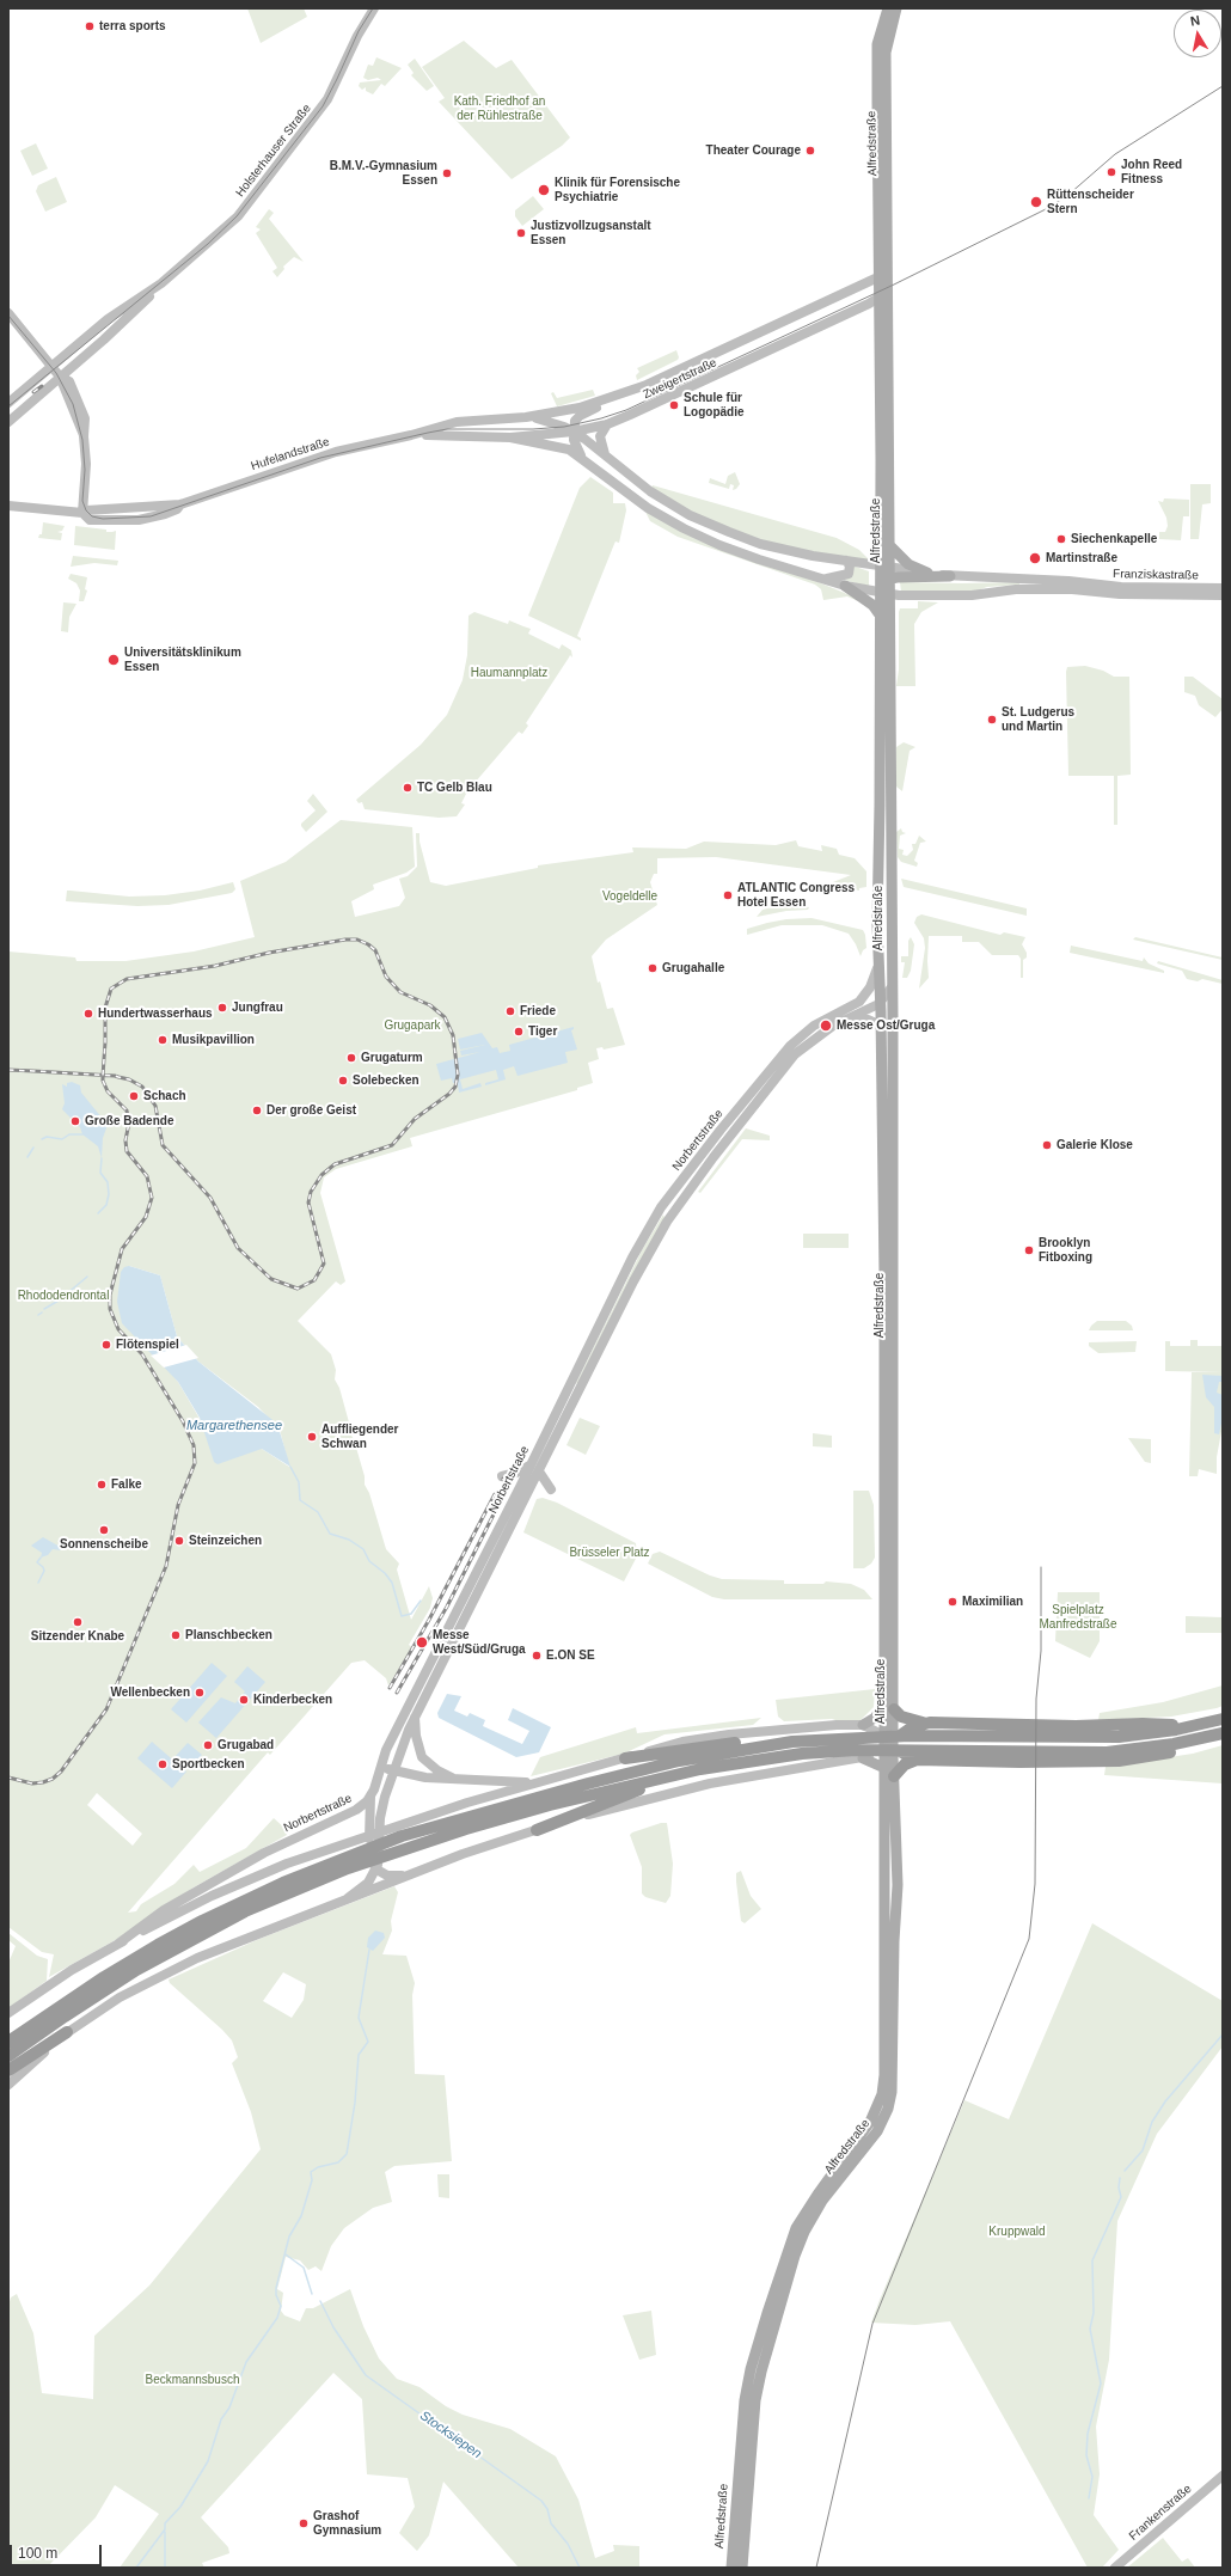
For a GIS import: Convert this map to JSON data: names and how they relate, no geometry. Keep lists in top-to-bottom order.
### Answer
{
  "streets": {
    "main road": [
      "Alfredstraße",
      "Holsterhauser Straße",
      "Zweigertstraße",
      "Hufelandstraße",
      "Franziskastraße",
      "Norbertstraße",
      "Frankenstraße"
    ]
  },
  "crossings": [
    ["Alfredstraße", "Zweigertstraße"],
    ["Alfredstraße", "Norbertstraße"],
    ["Zweigertstraße", "Hufelandstraße"]
  ],
  "water": ["Margarethensee", "Stocksiepen"],
  "parks": [
    "Kath. Friedhof an der Rühlestraße",
    "Haumannplatz",
    "Vogeldelle",
    "Grugapark",
    "Rhododendrontal",
    "Brüsseler Platz",
    "Spielplatz Manfredstraße",
    "Kruppwald",
    "Beckmannsbusch"
  ],
  "places": [
    "terra sports",
    "Theater Courage",
    "John Reed Fitness",
    "B.M.V.-Gymnasium Essen",
    "Klinik für Forensische Psychiatrie",
    "Rüttenscheider Stern",
    "Justizvollzugsanstalt Essen",
    "Schule für Logopädie",
    "Siechenkapelle",
    "Martinstraße",
    "Universitätsklinikum Essen",
    "St. Ludgerus und Martin",
    "TC Gelb Blau",
    "ATLANTIC Congress Hotel Essen",
    "Grugahalle",
    "Jungfrau",
    "Friede",
    "Hundertwasserhaus",
    "Messe Ost/Gruga",
    "Tiger",
    "Musikpavillion",
    "Grugaturm",
    "Solebecken",
    "Schach",
    "Der große Geist",
    "Große Badende",
    "Galerie Klose",
    "Brooklyn Fitboxing",
    "Flötenspiel",
    "Auffliegender Schwan",
    "Falke",
    "Sonnenscheibe",
    "Steinzeichen",
    "Maximilian",
    "Sitzender Knabe",
    "Planschbecken",
    "Messe West/Süd/Gruga",
    "E.ON SE",
    "Wellenbecken",
    "Kinderbecken",
    "Grugabad",
    "Sportbecken",
    "Grashof Gymnasium"
  ],
  "scale_bar": "100 m",
  "north": "top"
}
